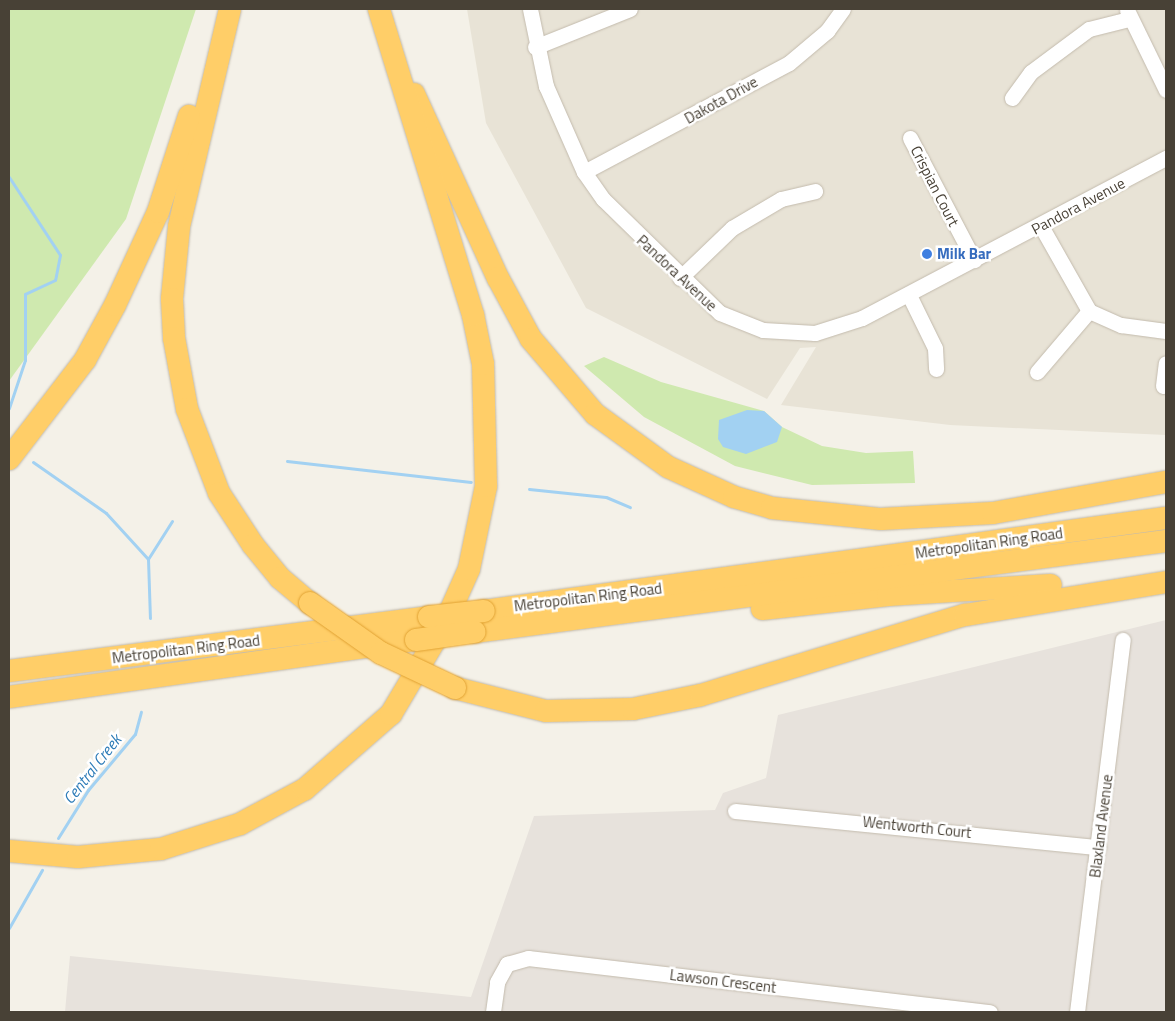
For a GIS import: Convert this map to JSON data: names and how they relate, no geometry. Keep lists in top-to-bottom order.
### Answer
{
  "streets": {
    "highway": ["Metropolitan Ring Road"],
    "street": [
      "Dakota Drive",
      "Crispian Court",
      "Pandora Avenue",
      "Blaxland Avenue",
      "Wentworth Court",
      "Lawson Crescent"
    ]
  },
  "crossings": [
    ["Dakota Drive", "Pandora Avenue"],
    ["Crispian Court", "Pandora Avenue"],
    ["Blaxland Avenue", "Wentworth Court"]
  ],
  "water": ["Central Creek"],
  "places": ["Milk Bar"]
}
